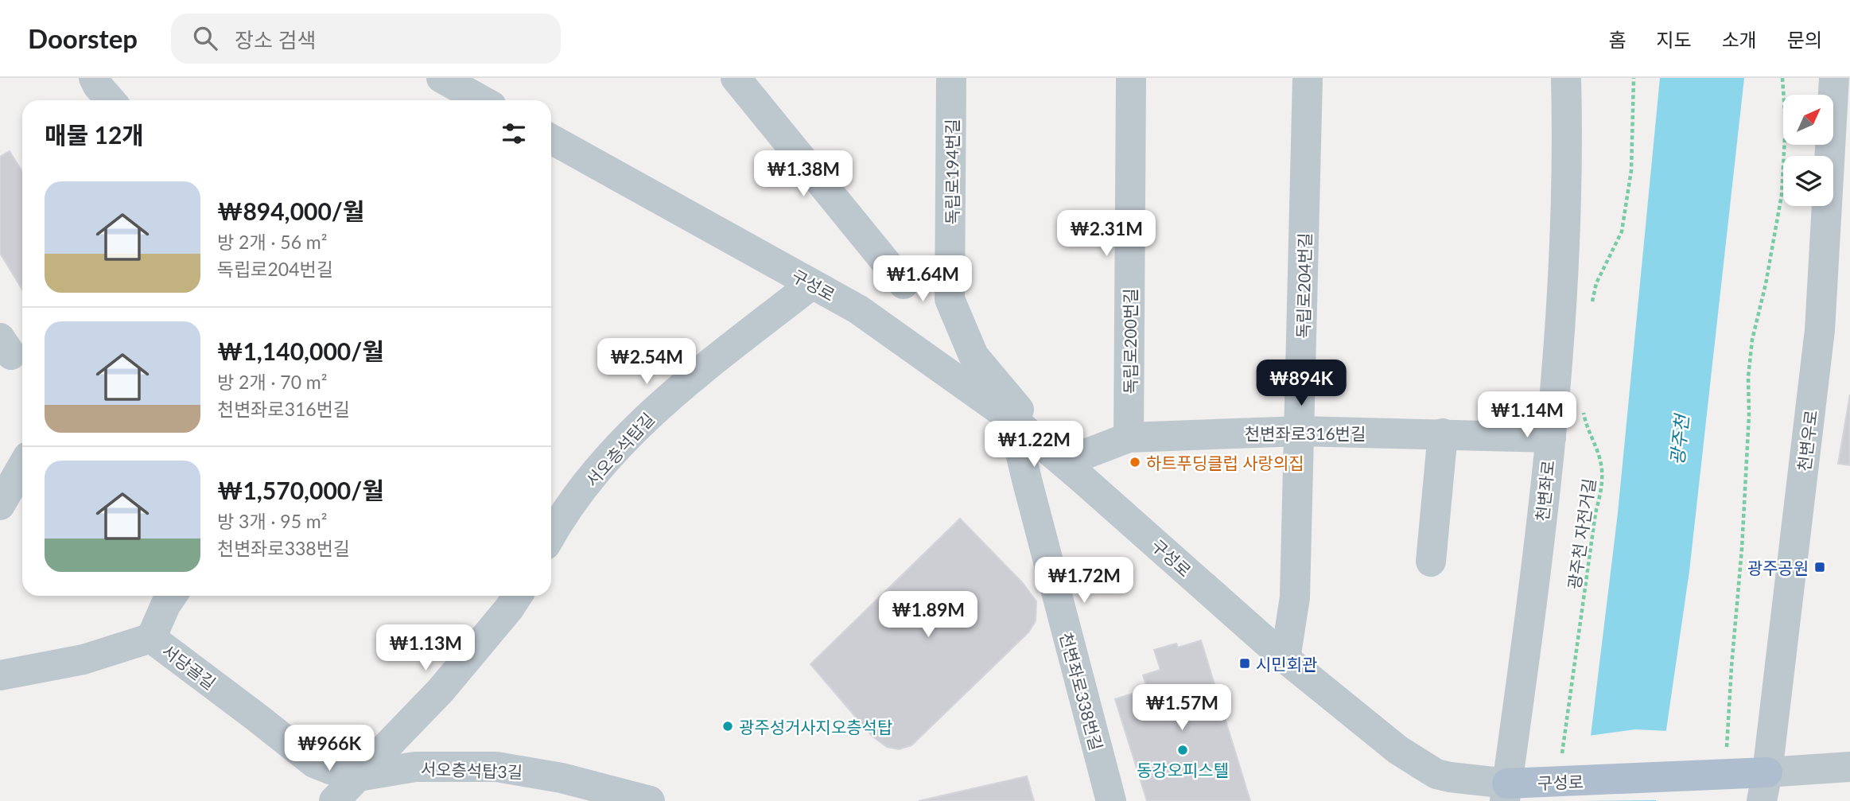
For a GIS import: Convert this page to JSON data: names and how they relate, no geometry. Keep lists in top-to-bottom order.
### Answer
{
  "streets": {
    "main road": ["구성로"],
    "street": [
      "독립로194번길",
      "독립로204번길",
      "독립로200번길",
      "천변좌로316번길",
      "천변우로",
      "서오층석탑길",
      "천변좌로",
      "서당골길",
      "천변좌로338번길",
      "서오층석탑3길"
    ],
    "path": ["광주천 자전거길"]
  },
  "crossings": [
    ["독립로194번길", "구성로"],
    ["독립로194번길", "천변좌로316번길"],
    ["구성로", "독립로204번길"],
    ["구성로", "천변좌로316번길"],
    ["구성로", "천변우로"],
    ["구성로", "서오층석탑길"],
    ["구성로", "천변좌로"],
    ["구성로", "천변좌로338번길"],
    ["독립로204번길", "천변좌로316번길"],
    ["독립로200번길", "천변좌로316번길"],
    ["천변좌로316번길", "천변좌로"],
    ["서당골길", "서오층석탑3길"]
  ],
  "water": ["광주천"],
  "places": {
    "other": ["하트푸딩클럽 사랑의집", "광주성거사지오층석탑", "동강오피스텔"],
    "transit": ["광주공원", "시민회관"]
  },
  "north": "top right",
  "page": {
    "header": "Doorstep",
    "search": "장소 검색",
    "nav": [
      "홈",
      "지도",
      "소개",
      "문의"
    ],
    "heading": "매물 12개",
    "price": [
      "₩1.38M",
      "₩2.31M",
      "₩1.64M",
      "₩2.54M",
      "₩894K",
      "₩1.14M",
      "₩1.22M",
      "₩1.72M",
      "₩1.89M",
      "₩1.13M",
      "₩1.57M",
      "₩966K"
    ],
    "list": [
      {
        "name": "₩894,000/월",
        "note": "방 2개 · 56 m² · 독립로204번길"
      },
      {
        "name": "₩1,140,000/월",
        "note": "방 2개 · 70 m² · 천변좌로316번길"
      },
      {
        "name": "₩1,570,000/월",
        "note": "방 3개 · 95 m² · 천변좌로338번길"
      }
    ]
  }
}
